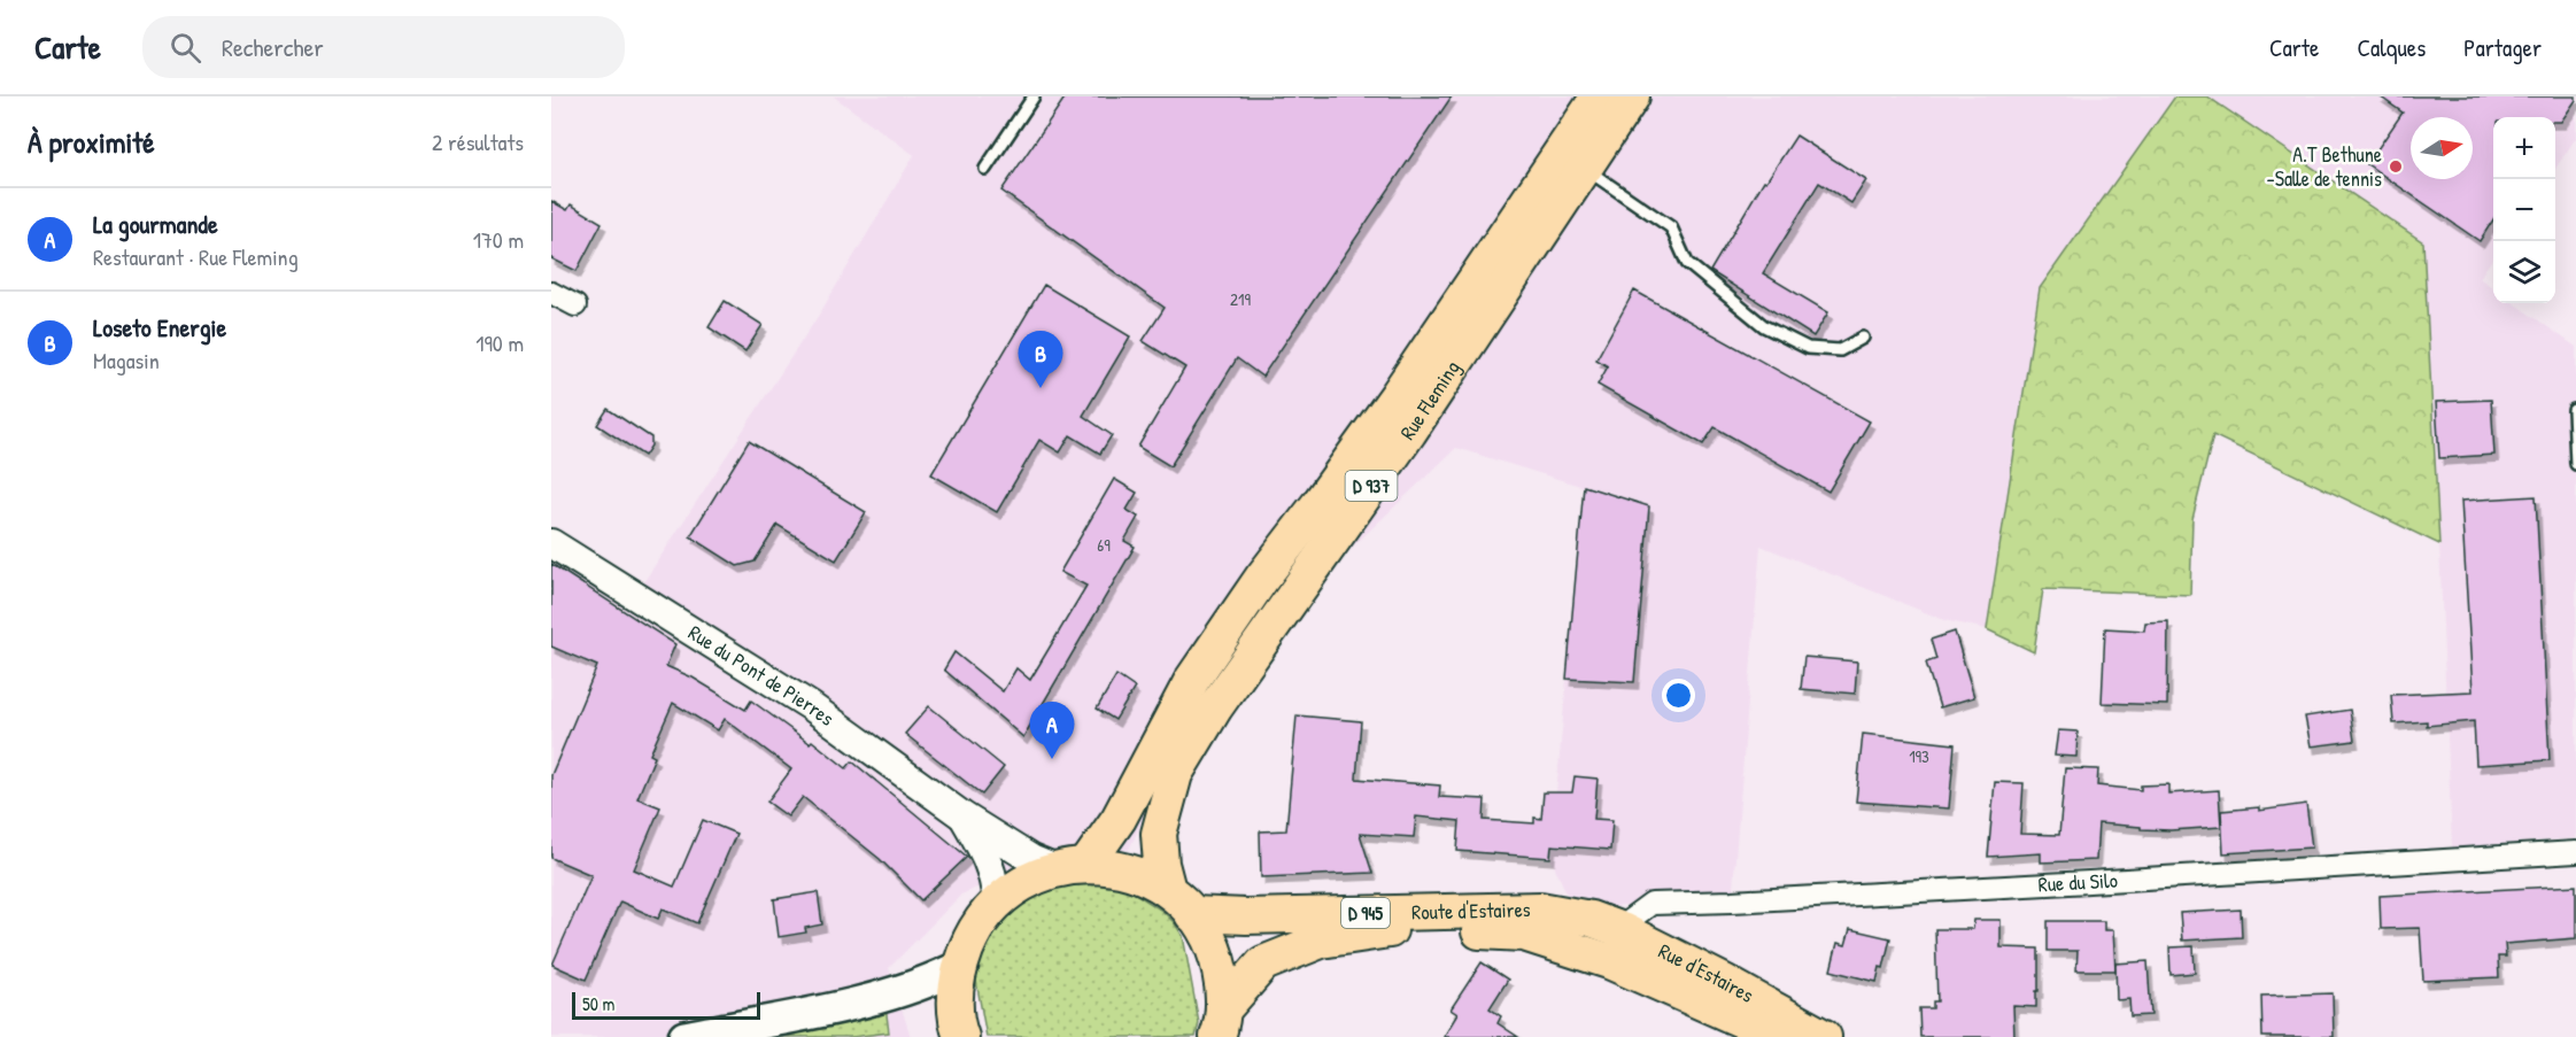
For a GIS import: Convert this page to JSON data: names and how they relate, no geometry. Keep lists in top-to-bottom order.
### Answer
{
  "streets": {
    "main road": [
      "Rue Fleming",
      "D 937",
      "Route d'Estaires",
      "D 945",
      "Rue d'Estaires"
    ],
    "street": ["Rue du Pont de Pierres", "Rue du Silo"]
  },
  "crossings": [
    ["Rue Fleming", "Rue du Pont de Pierres"],
    ["Rue du Silo", "Route d'Estaires"],
    ["Rue du Silo", "D 945"],
    ["Rue du Silo", "Rue d'Estaires"],
    ["Route d'Estaires", "D 945"],
    ["Route d'Estaires", "Rue d'Estaires"]
  ],
  "places": ["A.T Bethune -Salle de tennis"],
  "house_numbers": ["219", "69", "193"],
  "scale_bar": "50 m",
  "north": "right",
  "page": {
    "header": "Carte",
    "search": "Rechercher",
    "nav": ["Carte", "Calques", "Partager"],
    "heading": ["À proximité", "2 résultats"],
    "map_buttons": ["+", "−"],
    "list": [
      {
        "mark": "A",
        "name": "La gourmande",
        "note": "Restaurant · Rue Fleming",
        "value": "170 m"
      },
      {
        "mark": "B",
        "name": "Loseto Energie",
        "note": "Magasin",
        "value": "190 m"
      }
    ],
    "pins": ["B", "A"],
    "scale": "50 m"
  }
}
